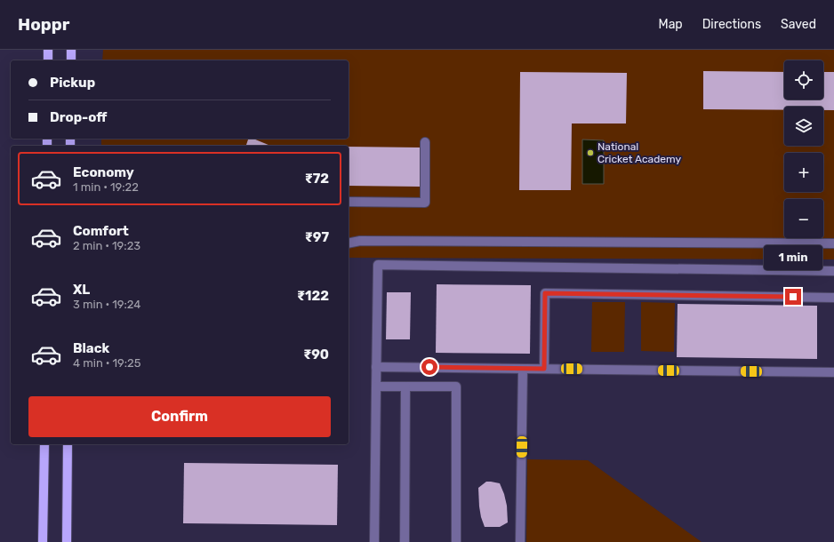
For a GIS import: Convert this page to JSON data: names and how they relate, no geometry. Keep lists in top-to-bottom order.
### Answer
{
  "places": ["National Cricket Academy"],
  "page": {
    "header": "Hoppr",
    "nav": ["Map", "Directions", "Saved"],
    "map_buttons": ["+", "−"],
    "banner": ["Pickup", "Drop-off"],
    "list": [
      {
        "name": "Economy",
        "note": "1 min · 19:22",
        "value": "₹72"
      },
      {
        "name": "Comfort",
        "note": "2 min · 19:23",
        "value": "₹97"
      },
      {
        "name": "XL",
        "note": "3 min · 19:24",
        "value": "₹122"
      },
      {
        "name": "Black",
        "note": "4 min · 19:25",
        "value": "₹90"
      }
    ],
    "bubble": "1 min",
    "buttons": "Confirm"
  }
}
